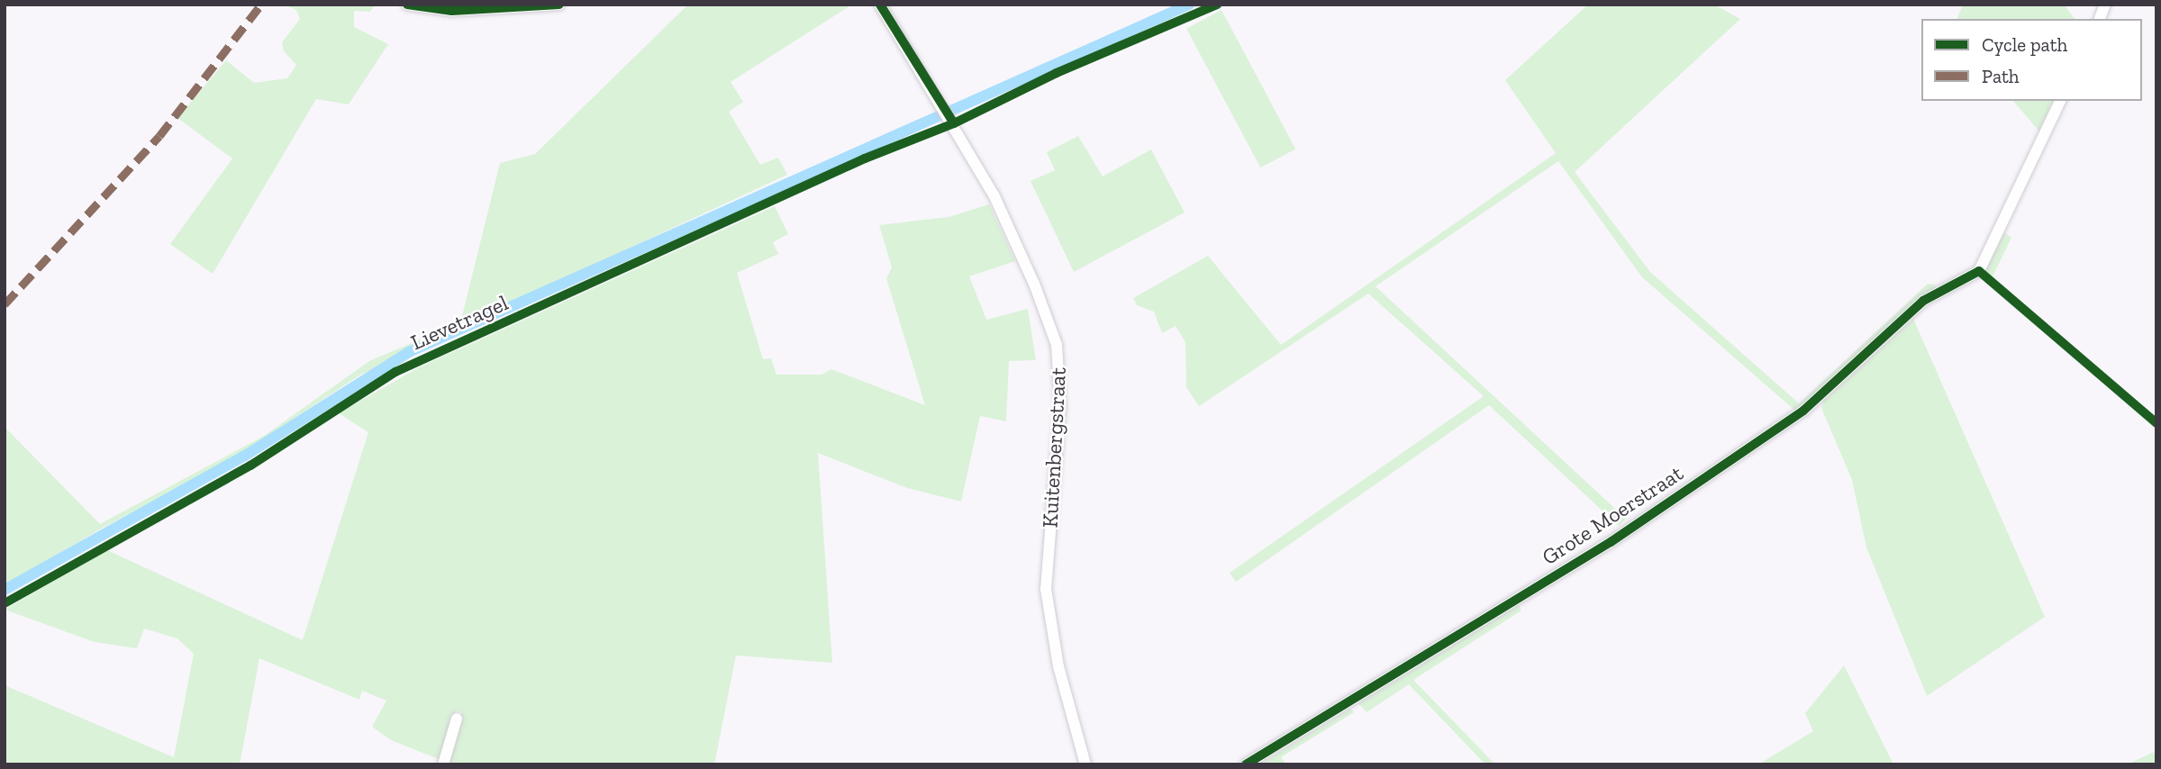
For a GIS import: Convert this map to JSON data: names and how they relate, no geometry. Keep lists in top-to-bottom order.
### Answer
{
  "streets": {
    "street": ["Kuitenbergstraat", "Grote Moerstraat"],
    "cycle path": ["Lievetragel"]
  },
  "legend": ["Cycle path", "Path"]
}
